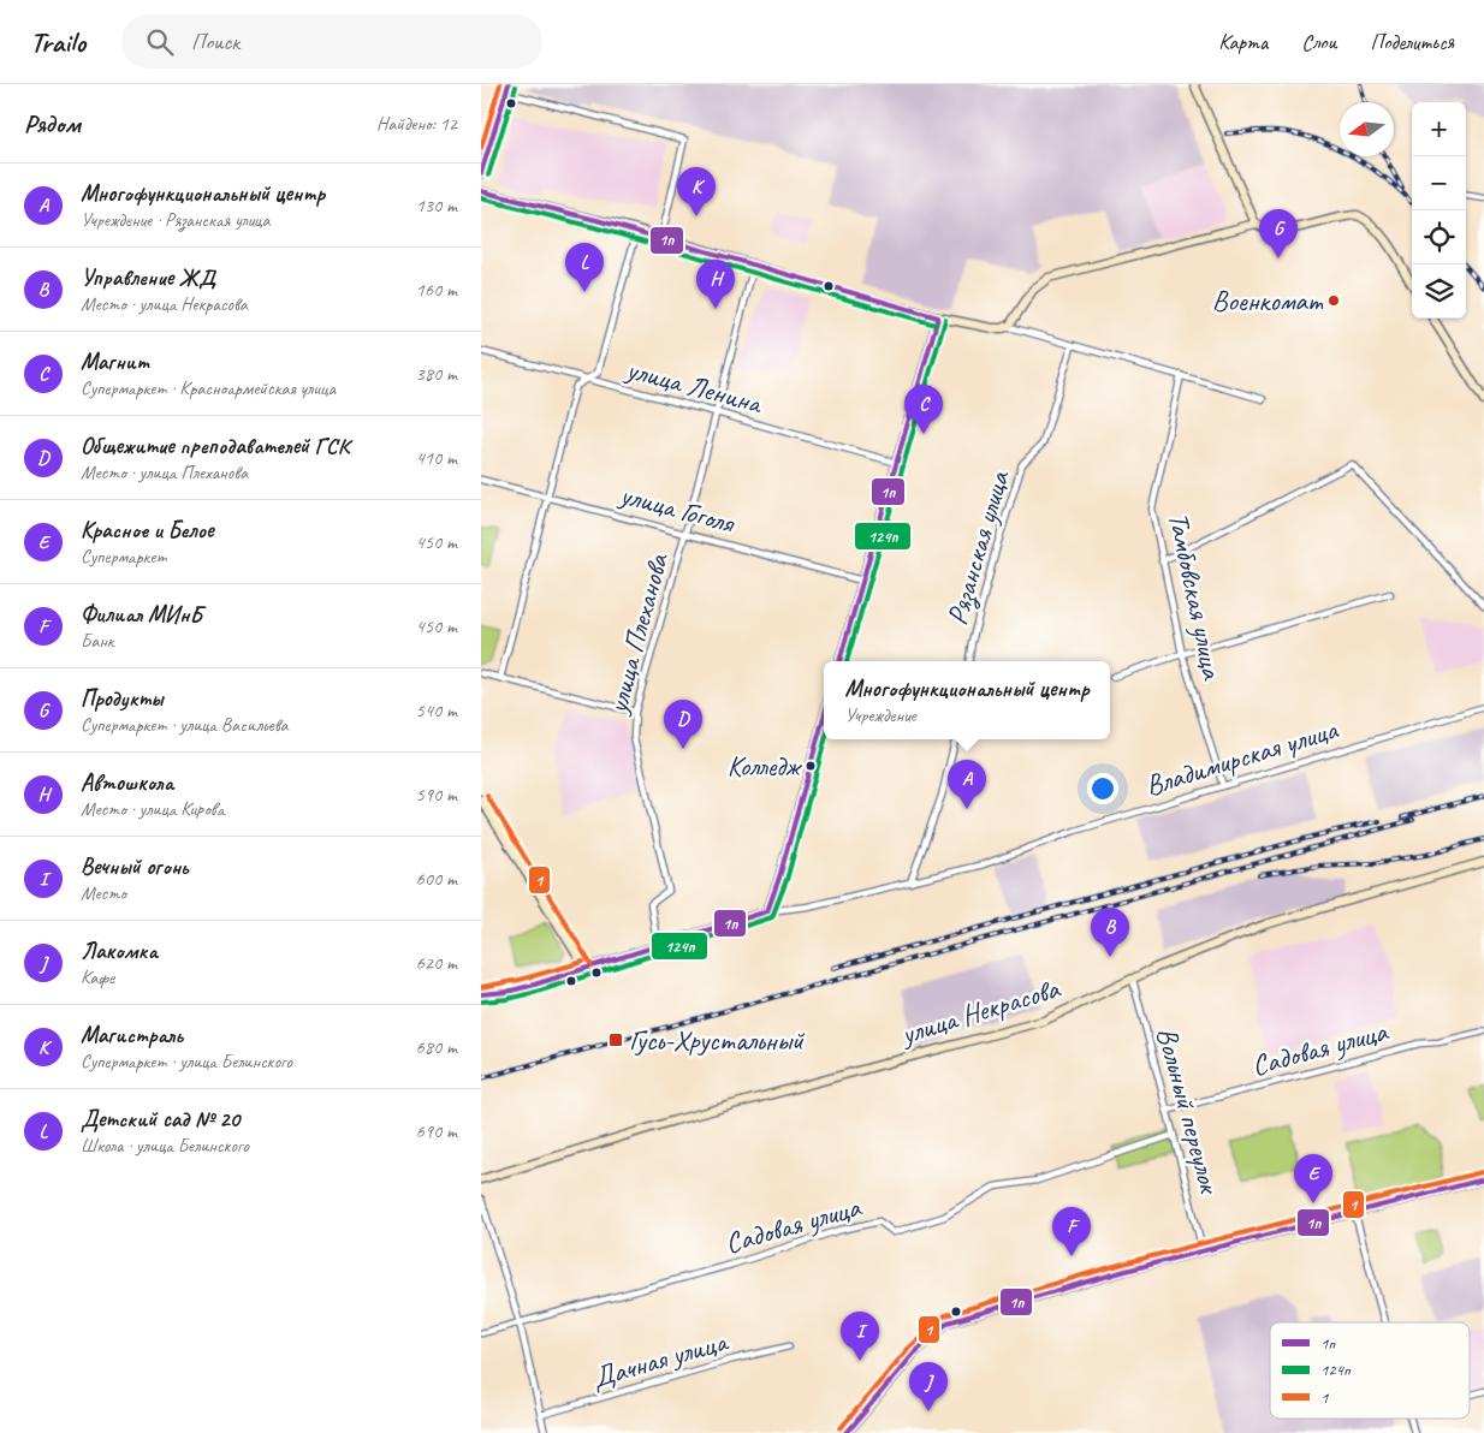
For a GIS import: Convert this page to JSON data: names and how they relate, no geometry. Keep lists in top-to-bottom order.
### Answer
{
  "streets": {
    "street": [
      "улица Ленина",
      "улица Гоголя",
      "Рязанская улица",
      "Тамбовская улица",
      "улица Плеханова",
      "Владимирская улица",
      "улица Некрасова",
      "Садовая улица",
      "Вольный переулок",
      "Дачная улица"
    ]
  },
  "crossings": [
    ["улица Ленина", "улица Плеханова"],
    ["улица Гоголя", "улица Плеханова"],
    ["Тамбовская улица", "Владимирская улица"],
    ["улица Некрасова", "Вольный переулок"],
    ["Садовая улица", "Вольный переулок"]
  ],
  "places": {
    "other": ["Военкомат", "Колледж"],
    "transit": ["Гусь-Хрустальный"]
  },
  "lines": ["transit line 1п", "transit line 1", "transit line 124п"],
  "legend": ["1п", "124п", "1"],
  "north": "left",
  "page": {
    "header": "Trailo",
    "search": "Поиск",
    "nav": ["Карта", "Слои", "Поделиться"],
    "heading": ["Рядом", "Найдено: 12"],
    "map_buttons": ["+", "−"],
    "list": [
      {
        "mark": "A",
        "name": "Многофункциональный центр",
        "note": "Учреждение · Рязанская улица",
        "value": "130 m"
      },
      {
        "mark": "B",
        "name": "Управление ЖД",
        "note": "Место · улица Некрасова",
        "value": "160 m"
      },
      {
        "mark": "C",
        "name": "Магнит",
        "note": "Супермаркет · Красноармейская улица",
        "value": "380 m"
      },
      {
        "mark": "D",
        "name": "Общежитие преподавателей ГСК",
        "note": "Место · улица Плеханова",
        "value": "410 m"
      },
      {
        "mark": "E",
        "name": "Красное и Белое",
        "note": "Супермаркет",
        "value": "450 m"
      },
      {
        "mark": "F",
        "name": "Филиал МИнБ",
        "note": "Банк",
        "value": "450 m"
      },
      {
        "mark": "G",
        "name": "Продукты",
        "note": "Супермаркет · улица Васильева",
        "value": "540 m"
      },
      {
        "mark": "H",
        "name": "Автошкола",
        "note": "Место · улица Кирова",
        "value": "590 m"
      },
      {
        "mark": "I",
        "name": "Вечный огонь",
        "note": "Место",
        "value": "600 m"
      },
      {
        "mark": "J",
        "name": "Лакомка",
        "note": "Кафе",
        "value": "620 m"
      },
      {
        "mark": "K",
        "name": "Магистраль",
        "note": "Супермаркет · улица Белинского",
        "value": "680 m"
      },
      {
        "mark": "L",
        "name": "Детский сад № 20",
        "note": "Школа · улица Белинского",
        "value": "690 m"
      }
    ],
    "pins": [
      "K",
      "G",
      "L",
      "H",
      "C",
      "D",
      "A",
      "B",
      "E",
      "F",
      "I",
      "J"
    ],
    "popup": ["Многофункциональный центр", "Учреждение"]
  }
}
